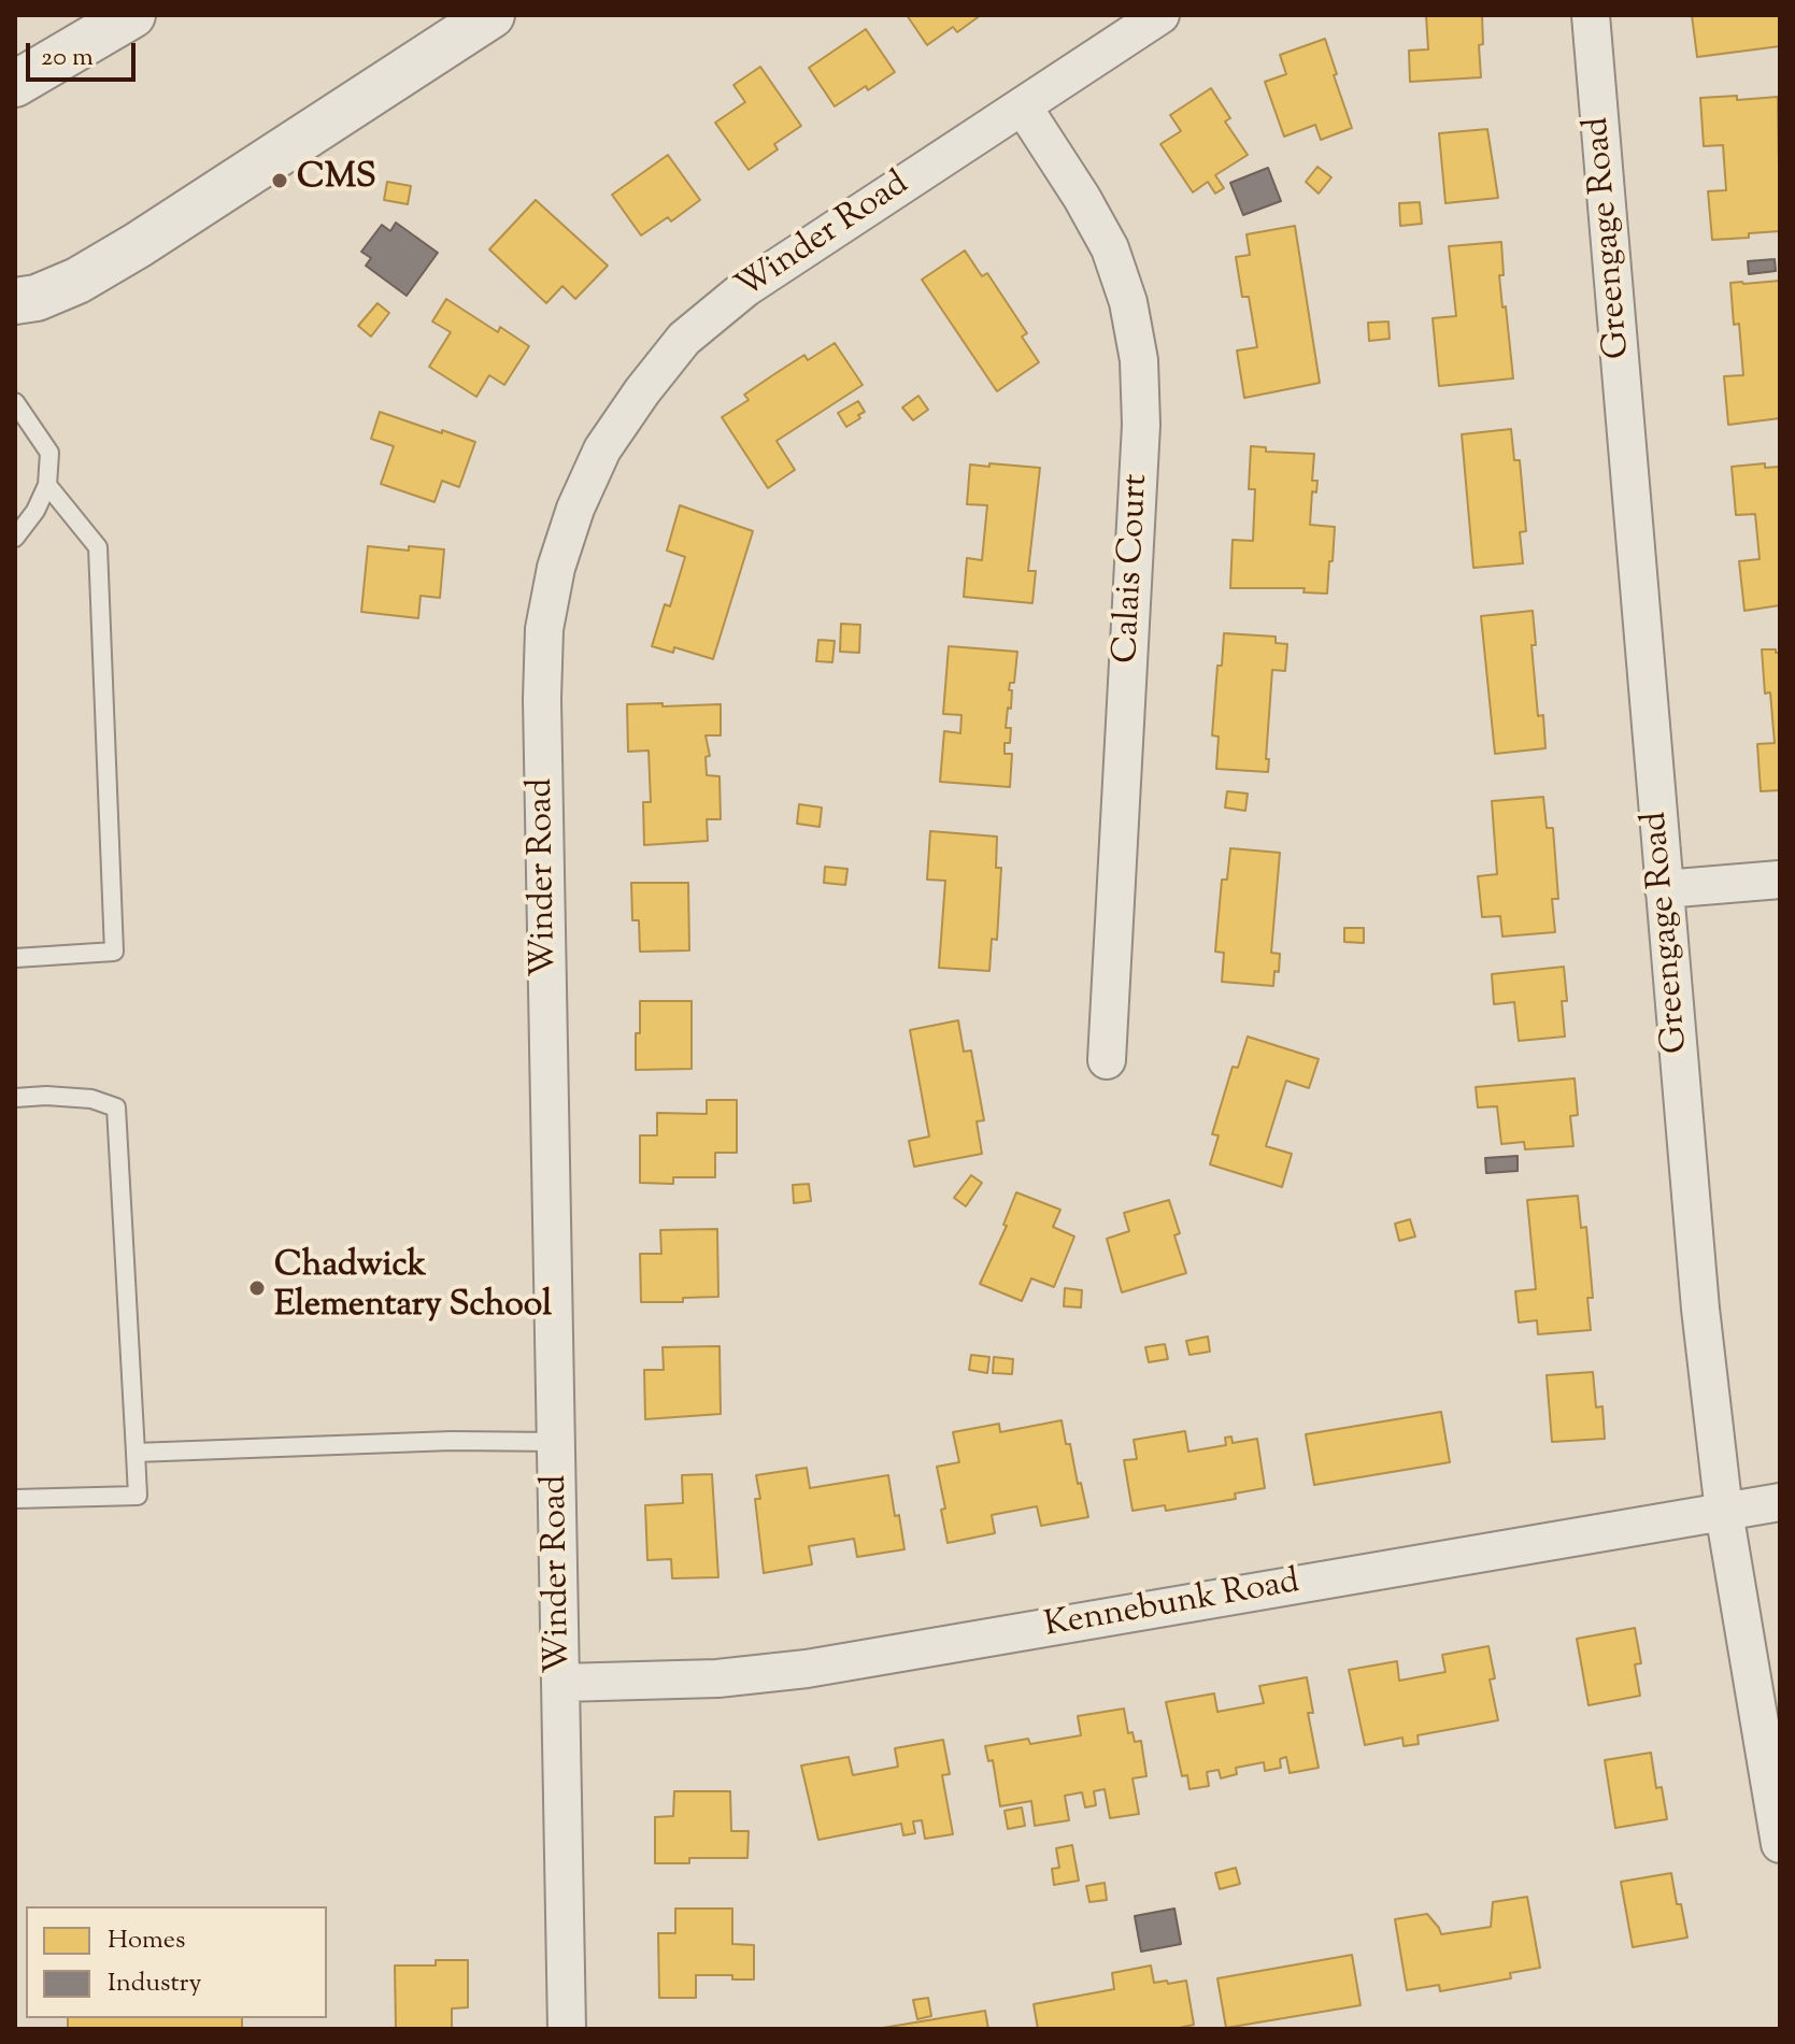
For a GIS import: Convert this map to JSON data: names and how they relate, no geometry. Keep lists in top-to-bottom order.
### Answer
{
  "streets": {
    "street": [
      "Winder Road",
      "Greengage Road",
      "Calais Court",
      "Kennebunk Road"
    ]
  },
  "crossings": [
    ["Winder Road", "Calais Court"],
    ["Winder Road", "Kennebunk Road"],
    ["Greengage Road", "Kennebunk Road"]
  ],
  "places": ["CMS", "Chadwick Elementary School"],
  "legend": ["Homes", "Industry"],
  "scale_bar": "20 m"
}
